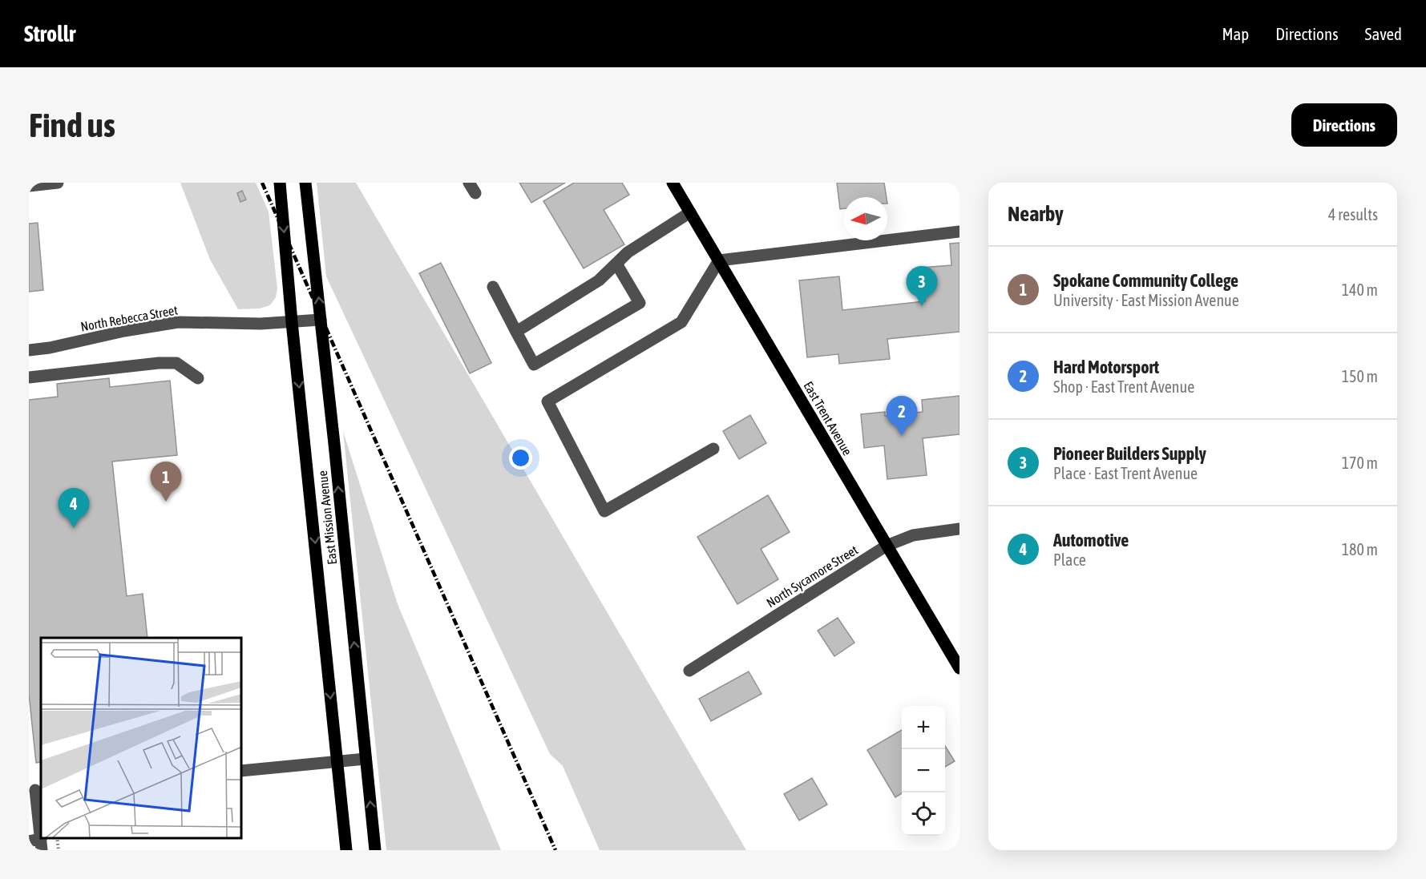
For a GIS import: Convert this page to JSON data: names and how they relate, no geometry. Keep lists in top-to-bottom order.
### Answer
{
  "streets": {
    "main road": ["East Trent Avenue", "East Mission Avenue"],
    "street": ["North Rebecca Street", "North Sycamore Street"]
  },
  "crossings": [
    ["North Rebecca Street", "East Mission Avenue"],
    ["East Trent Avenue", "North Sycamore Street"]
  ],
  "north": "left",
  "page": {
    "header": "Strollr",
    "nav": ["Map", "Directions", "Saved"],
    "buttons": "Directions",
    "title": "Find us",
    "heading": ["Nearby", "4 results"],
    "list": [
      {
        "mark": "1",
        "name": "Spokane Community College",
        "note": "University · East Mission Avenue",
        "value": "140 m"
      },
      {
        "mark": "2",
        "name": "Hard Motorsport",
        "note": "Shop · East Trent Avenue",
        "value": "150 m"
      },
      {
        "mark": "3",
        "name": "Pioneer Builders Supply",
        "note": "Place · East Trent Avenue",
        "value": "170 m"
      },
      {
        "mark": "4",
        "name": "Automotive",
        "note": "Place",
        "value": "180 m"
      }
    ],
    "pins": [
      "3",
      "2",
      "1",
      "4"
    ],
    "map_buttons": ["+", "−"]
  }
}
